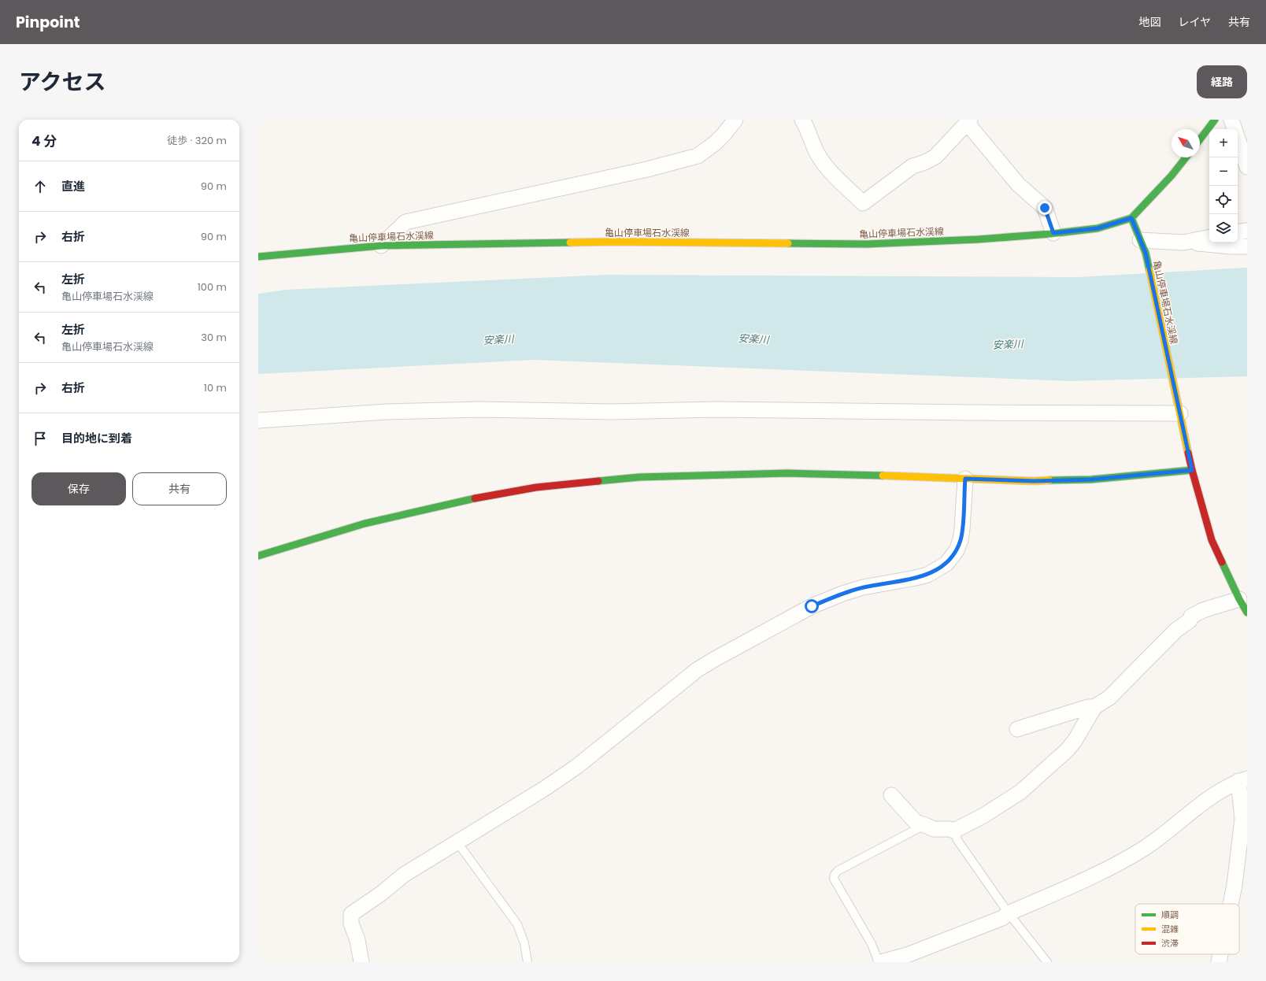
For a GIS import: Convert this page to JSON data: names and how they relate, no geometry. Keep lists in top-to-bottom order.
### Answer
{
  "streets": {
    "main road": ["亀山停車場石水渓線"]
  },
  "water": ["安楽川"],
  "legend": ["順調", "混雑", "渋滞"],
  "north": "top left",
  "page": {
    "header": "Pinpoint",
    "nav": ["地図", "レイヤ", "共有"],
    "title": "アクセス",
    "buttons": [
      "経路",
      ["保存", "共有"]
    ],
    "heading": ["4 分", "徒歩 · 320 m"],
    "map_buttons": ["+", "−"],
    "list": [
      ["直進", "90 m"],
      ["右折", "90 m"],
      ["左折", "亀山停車場石水渓線", "100 m"],
      ["左折", "亀山停車場石水渓線", "30 m"],
      ["右折", "10 m"],
      "目的地に到着"
    ]
  }
}
